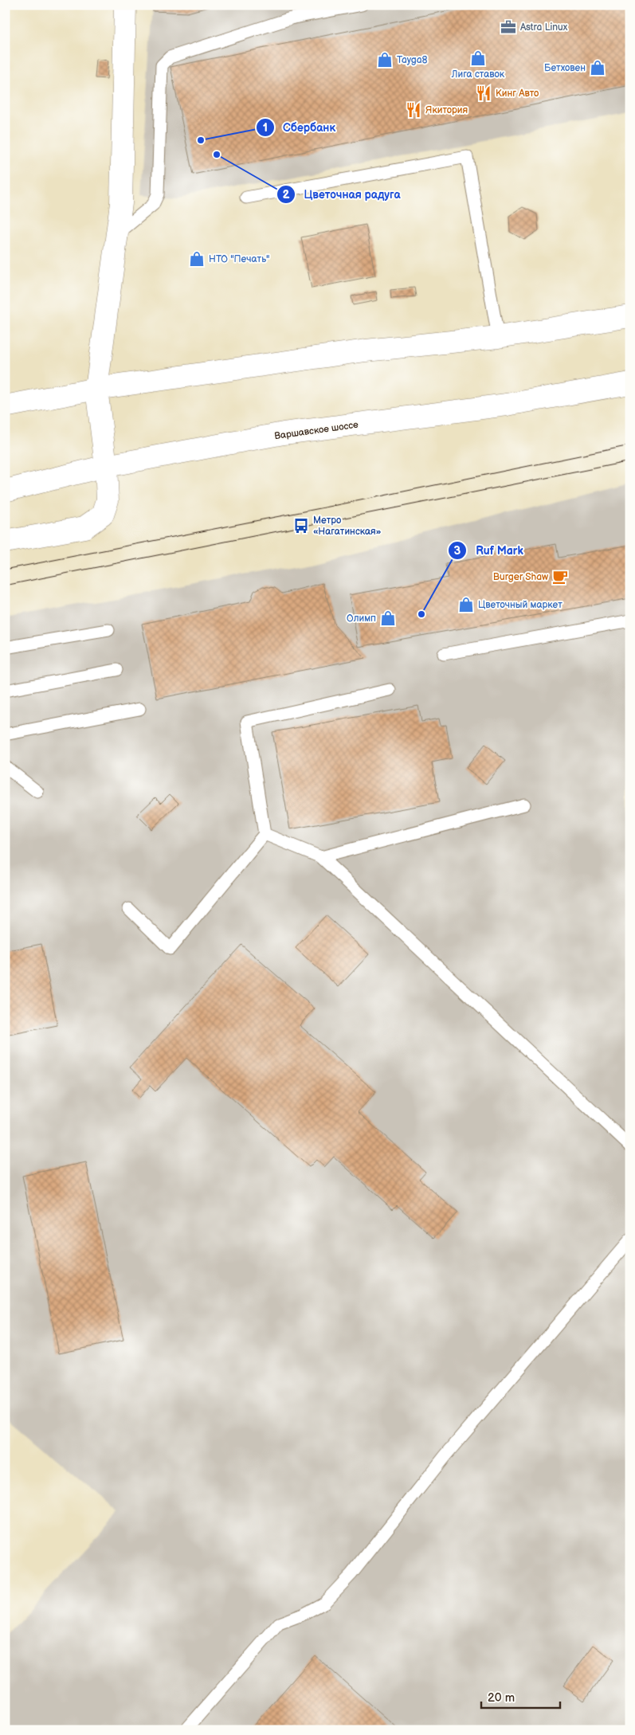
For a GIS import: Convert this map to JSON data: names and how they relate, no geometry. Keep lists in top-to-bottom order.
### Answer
{
  "streets": {
    "main road": ["Варшавское шоссе"]
  },
  "places": {
    "office": ["Astra Linux"],
    "shop": [
      "Лига ставок",
      "Tayga8",
      "Бетховен",
      "НТО \"Печать\"",
      "Цветочный маркет",
      "Олимп"
    ],
    "restaurant": ["Кинг Авто", "Якитория"],
    "other": ["Сбербанк", "Цветочная радуга", "Ruf Mark"],
    "bus stop": ["Метро «Нагатинская»"],
    "cafe": ["Burger Shaw"]
  },
  "scale_bar": "20 m"
}
